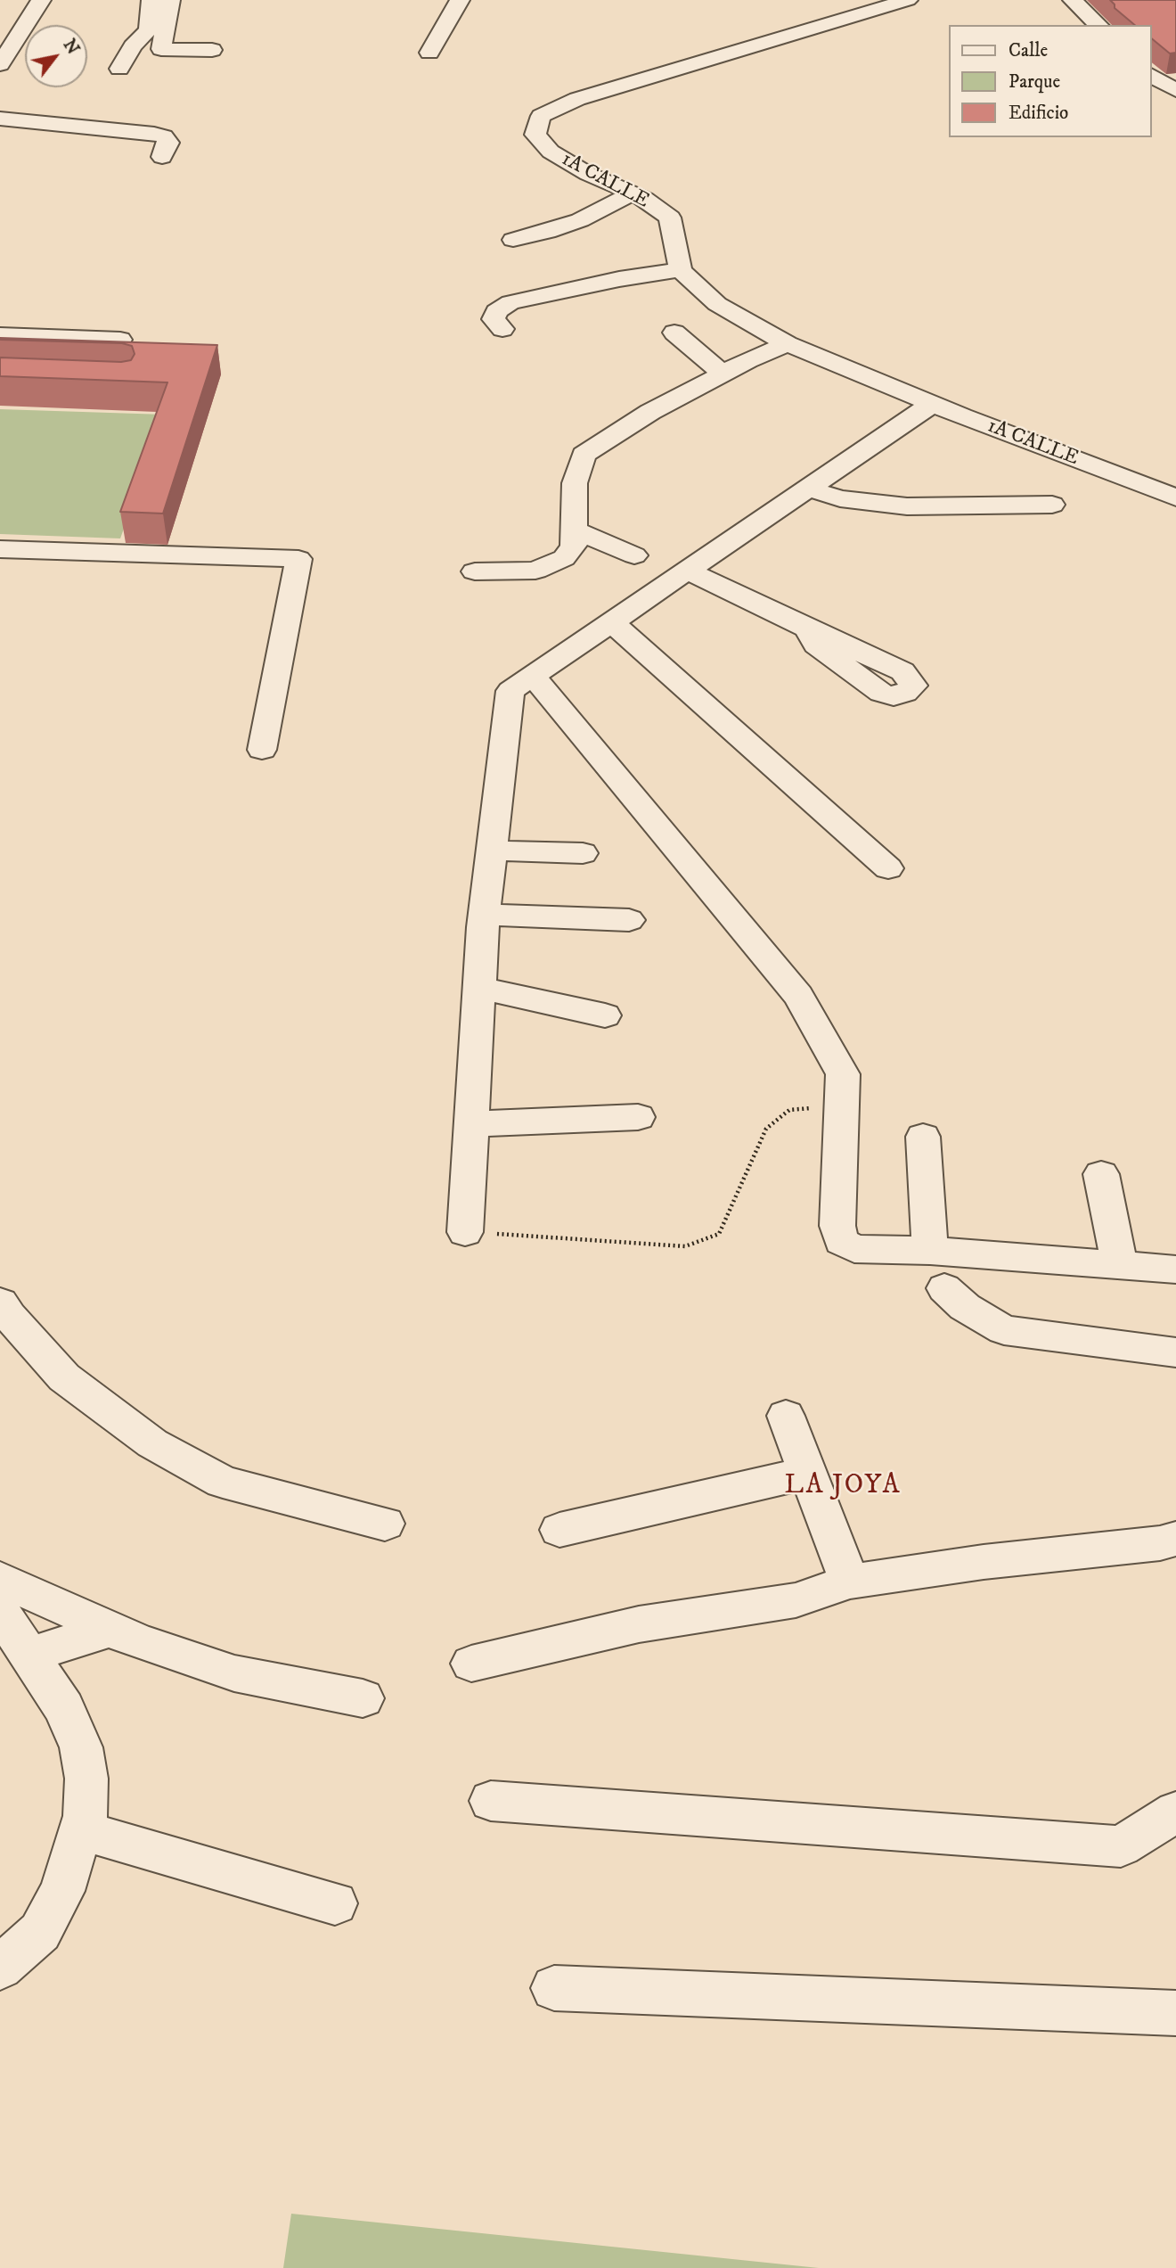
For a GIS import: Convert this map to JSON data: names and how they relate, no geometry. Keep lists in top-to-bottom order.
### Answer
{
  "streets": {
    "street": ["1A CALLE"]
  },
  "districts": ["LA JOYA"],
  "legend": ["Calle", "Parque", "Edificio"],
  "north": "top right"
}
